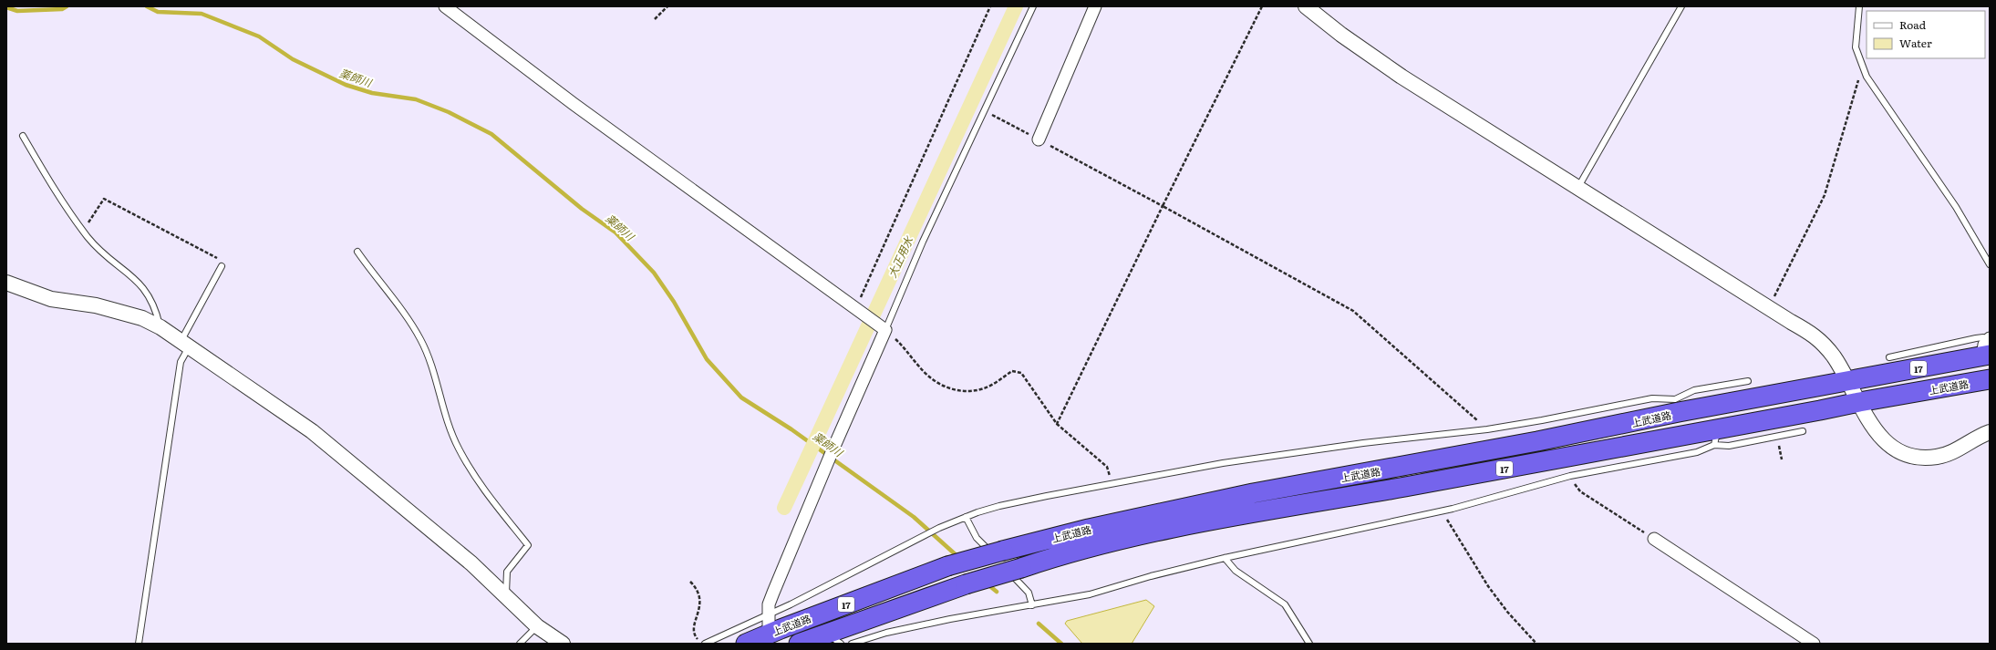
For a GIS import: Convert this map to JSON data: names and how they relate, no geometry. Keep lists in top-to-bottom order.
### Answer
{
  "streets": {
    "highway": ["17", "上武道路"]
  },
  "water": ["薬師川", "大正用水"],
  "legend": ["Road", "Water"]
}
